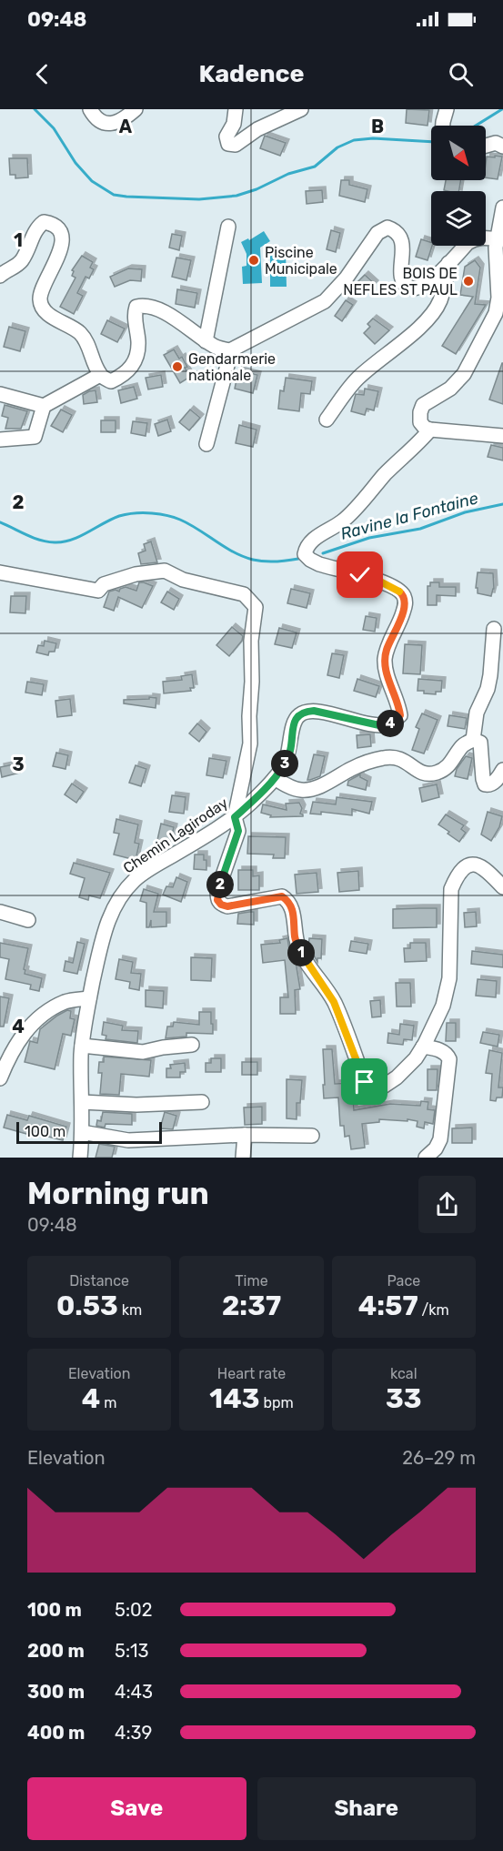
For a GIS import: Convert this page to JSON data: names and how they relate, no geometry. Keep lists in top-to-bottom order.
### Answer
{
  "streets": {
    "street": ["Chemin Lagiroday"]
  },
  "water": ["Ravine la Fontaine"],
  "places": ["Piscine Municipale", "BOIS DE NEFLES ST PAUL", "Gendarmerie nationale"],
  "scale_bar": "100 m",
  "north": "bottom right",
  "page": {
    "status": "09:48",
    "header": "Kadence",
    "pins": [
      "4",
      "3",
      "2",
      "1"
    ],
    "scale": "100 m",
    "heading": ["Morning run", "09:48"],
    "stats": [
      ["Distance", "0.53 km"],
      ["Time", "2:37"],
      ["Pace", "4:57 /km"],
      ["Elevation", "4 m"],
      ["Heart rate", "143 bpm"],
      ["kcal", "33"]
    ],
    "chart": ["Elevation", "26–29 m"],
    "list": [
      {
        "name": "100 m",
        "note": "5:02"
      },
      {
        "name": "200 m",
        "note": "5:13"
      },
      {
        "name": "300 m",
        "note": "4:43"
      },
      {
        "name": "400 m",
        "note": "4:39"
      }
    ],
    "buttons": ["Save", "Share"]
  },
  "grid": {
    "columns": ["A", "B"],
    "rows": [
      "1",
      "2",
      "3",
      "4"
    ]
  }
}
